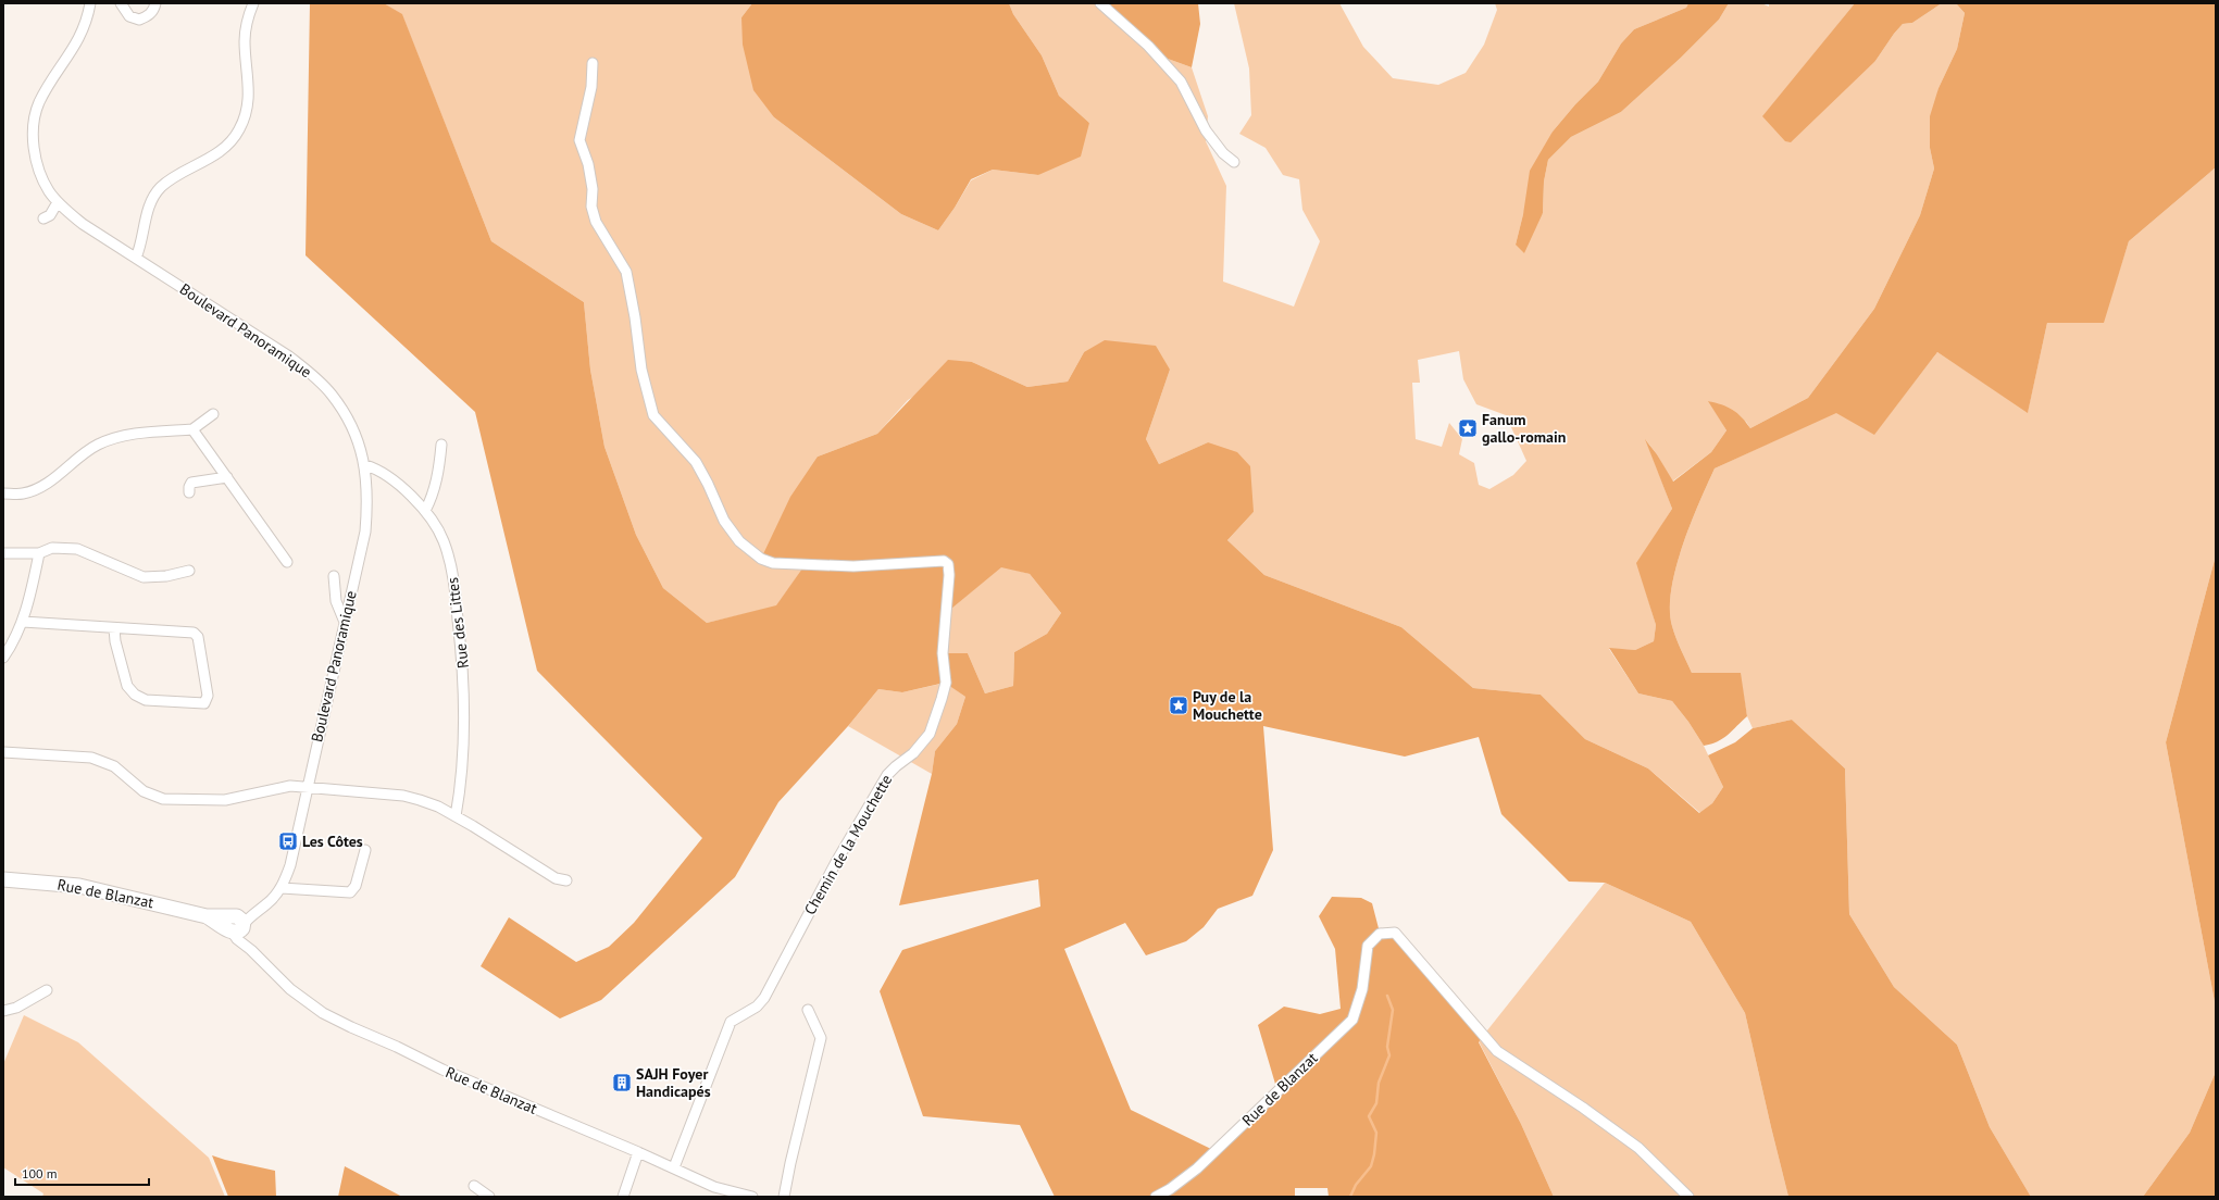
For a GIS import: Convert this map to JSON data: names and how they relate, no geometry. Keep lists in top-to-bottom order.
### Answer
{
  "streets": {
    "street": [
      "Boulevard Panoramique",
      "Rue des Littes",
      "Chemin de la Mouchette",
      "Rue de Blanzat"
    ]
  },
  "crossings": [
    ["Boulevard Panoramique", "Rue des Littes"],
    ["Chemin de la Mouchette", "Rue de Blanzat"]
  ],
  "places": {
    "place": ["Fanum gallo-romain", "Puy de la Mouchette"],
    "bus stop": ["Les Côtes"],
    "building": ["SAJH Foyer Handicapés"]
  },
  "scale_bar": "100 m"
}
